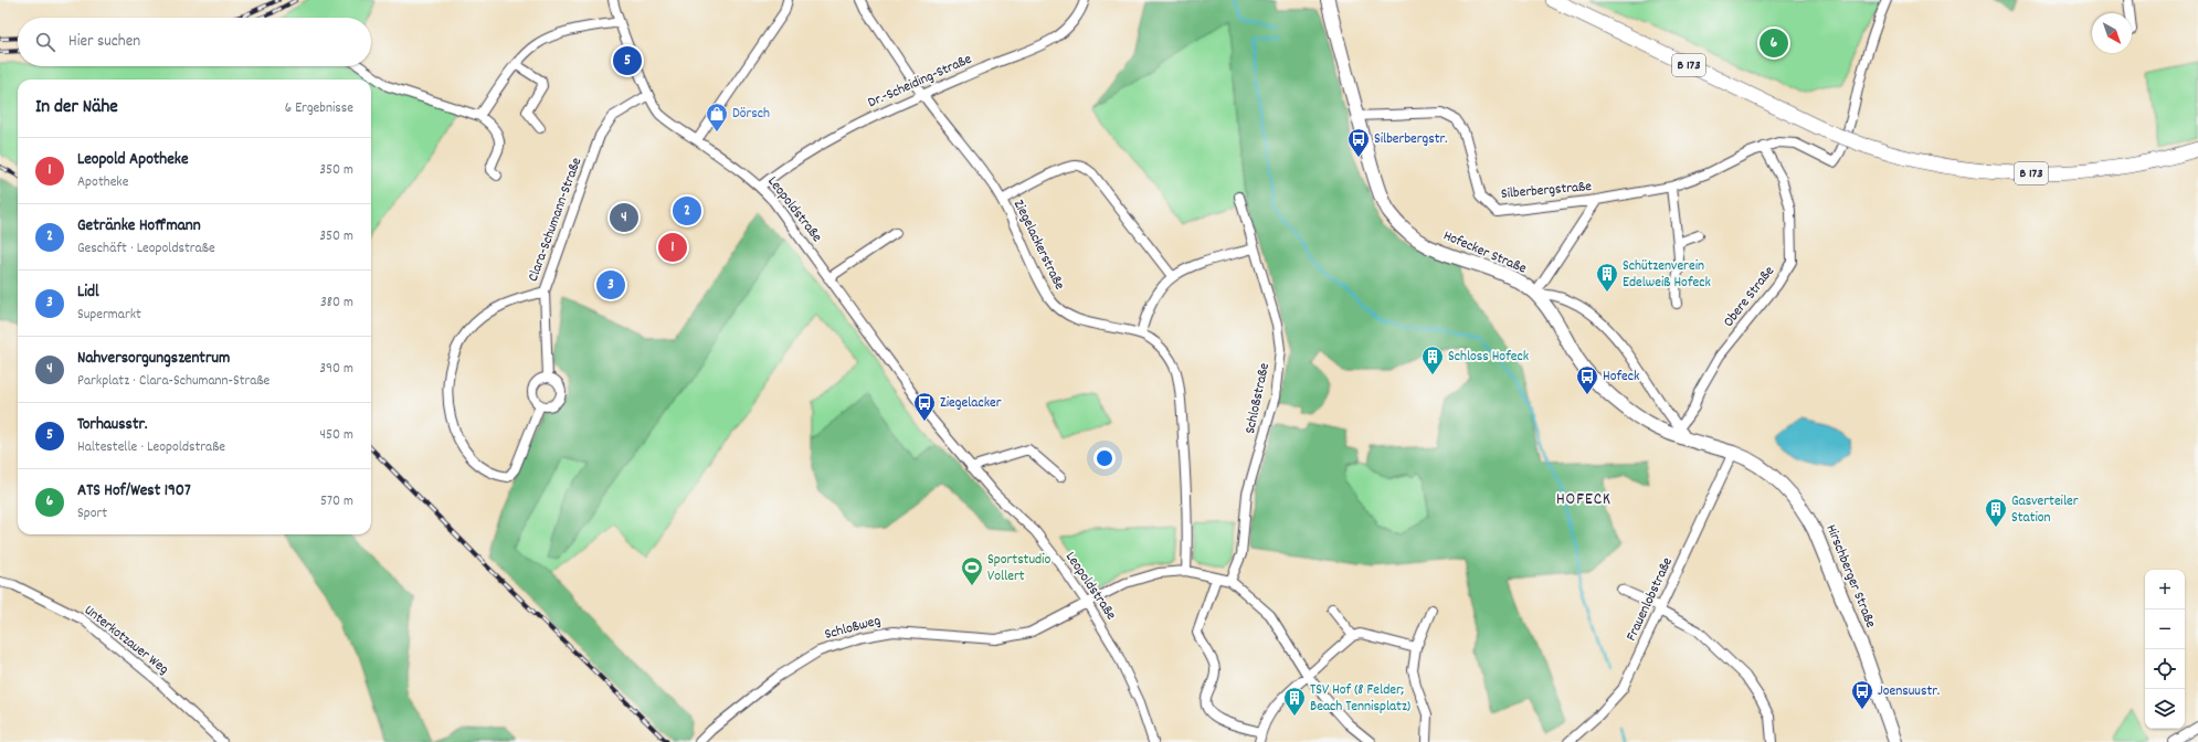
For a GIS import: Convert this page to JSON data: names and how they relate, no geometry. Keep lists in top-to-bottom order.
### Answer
{
  "streets": {
    "main road": ["B 173", "Hofecker Straße", "Hirschberger Straße"],
    "street": [
      "Dr.-Scheiding-Straße",
      "Silberbergstraße",
      "Leopoldstraße",
      "Clara-Schumann-Straße",
      "Ziegelackerstraße",
      "Obere Straße",
      "Schloßstraße",
      "Frauenlobstraße",
      "Schloßweg",
      "Unterkotzauer Weg"
    ]
  },
  "crossings": [
    ["Dr.-Scheiding-Straße", "Leopoldstraße"],
    ["Dr.-Scheiding-Straße", "Ziegelackerstraße"],
    ["Silberbergstraße", "Hofecker Straße"],
    ["Silberbergstraße", "Obere Straße"],
    ["Leopoldstraße", "Clara-Schumann-Straße"],
    ["Leopoldstraße", "Schloßweg"],
    ["Hofecker Straße", "Hirschberger Straße"],
    ["Hofecker Straße", "Frauenlobstraße"],
    ["Hirschberger Straße", "Frauenlobstraße"]
  ],
  "districts": ["HOFECK"],
  "places": {
    "shop": ["Dörsch"],
    "bus stop": [
      "Silberbergstr.",
      "Hofeck",
      "Ziegelacker",
      "Joensuustr."
    ],
    "building": [
      "Schützenverein Edelweiß Hofeck",
      "Schloss Hofeck",
      "Gasverteiler Station",
      "TSV Hof (8 Felder; Beach Tennisplatz)"
    ],
    "sports": ["Sportstudio Vollert"]
  },
  "north": "bottom right",
  "page": {
    "search": "Hier suchen",
    "pins": [
      "6",
      "5",
      "2",
      "4",
      "1",
      "3"
    ],
    "heading": ["In der Nähe", "6 Ergebnisse"],
    "list": [
      {
        "mark": "1",
        "name": "Leopold Apotheke",
        "note": "Apotheke",
        "value": "350 m"
      },
      {
        "mark": "2",
        "name": "Getränke Hoffmann",
        "note": "Geschäft · Leopoldstraße",
        "value": "350 m"
      },
      {
        "mark": "3",
        "name": "Lidl",
        "note": "Supermarkt",
        "value": "380 m"
      },
      {
        "mark": "4",
        "name": "Nahversorgungszentrum",
        "note": "Parkplatz · Clara-Schumann-Straße",
        "value": "390 m"
      },
      {
        "mark": "5",
        "name": "Torhausstr.",
        "note": "Haltestelle · Leopoldstraße",
        "value": "450 m"
      },
      {
        "mark": "6",
        "name": "ATS Hof/West 1907",
        "note": "Sport",
        "value": "570 m"
      }
    ],
    "map_buttons": ["+", "−"]
  }
}
